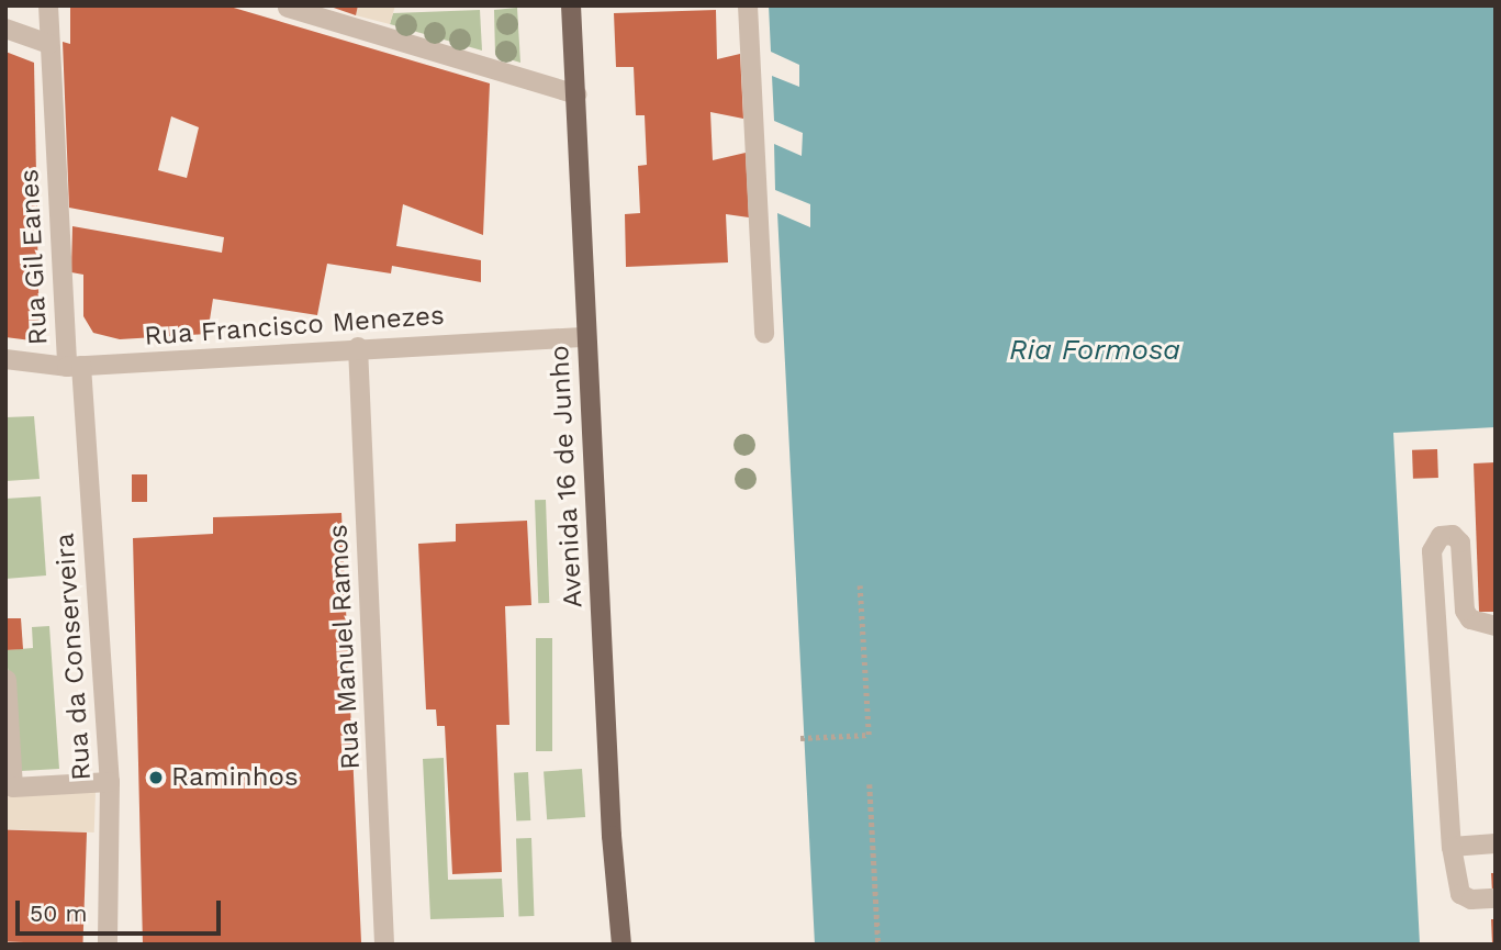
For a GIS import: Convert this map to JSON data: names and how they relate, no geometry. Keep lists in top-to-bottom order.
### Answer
{
  "streets": {
    "main road": ["Avenida 16 de Junho"],
    "street": [
      "Rua Gil Eanes",
      "Rua Francisco Menezes",
      "Rua Manuel Ramos",
      "Rua da Conserveira"
    ]
  },
  "crossings": [
    ["Rua Gil Eanes", "Rua Francisco Menezes"],
    ["Rua Gil Eanes", "Rua da Conserveira"],
    ["Rua Francisco Menezes", "Avenida 16 de Junho"],
    ["Rua Francisco Menezes", "Rua Manuel Ramos"],
    ["Rua Francisco Menezes", "Rua da Conserveira"]
  ],
  "water": ["Ria Formosa"],
  "places": ["Raminhos"],
  "scale_bar": "50 m"
}
